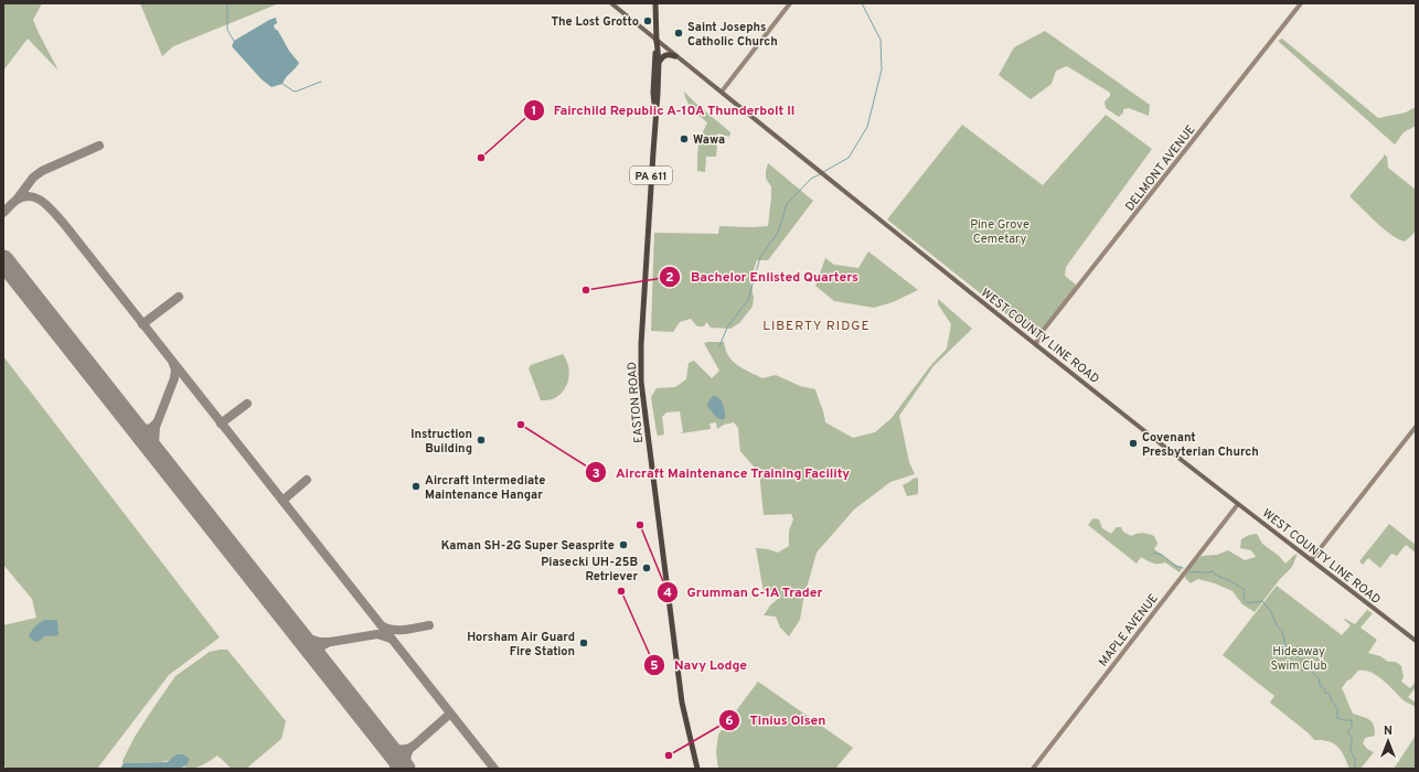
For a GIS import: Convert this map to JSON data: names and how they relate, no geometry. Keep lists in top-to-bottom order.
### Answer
{
  "streets": {
    "highway": ["PA 611", "EASTON ROAD"],
    "main road": ["WEST COUNTY LINE ROAD"],
    "street": ["DELMONT AVENUE", "MAPLE AVENUE"]
  },
  "crossings": [
    ["DELMONT AVENUE", "WEST COUNTY LINE ROAD"],
    ["WEST COUNTY LINE ROAD", "EASTON ROAD"],
    ["WEST COUNTY LINE ROAD", "MAPLE AVENUE"]
  ],
  "districts": ["LIBERTY RIDGE"],
  "parks": ["Pine Grove Cemetary", "Hideaway Swim Club"],
  "places": [
    "The Lost Grotto",
    "Saint Josephs Catholic Church",
    "Wawa",
    "Fairchild Republic A-10A Thunderbolt II",
    "Bachelor Enlisted Quarters",
    "Aircraft Maintenance Training Facility",
    "Instruction Building",
    "Covenant Presbyterian Church",
    "Aircraft Intermediate Maintenance Hangar",
    "Grumman C-1A Trader",
    "Kaman SH-2G Super Seasprite",
    "Piasecki UH-25B Retriever",
    "Navy Lodge",
    "Horsham Air Guard Fire Station",
    "Tinius Olsen"
  ],
  "north": "top"
}
